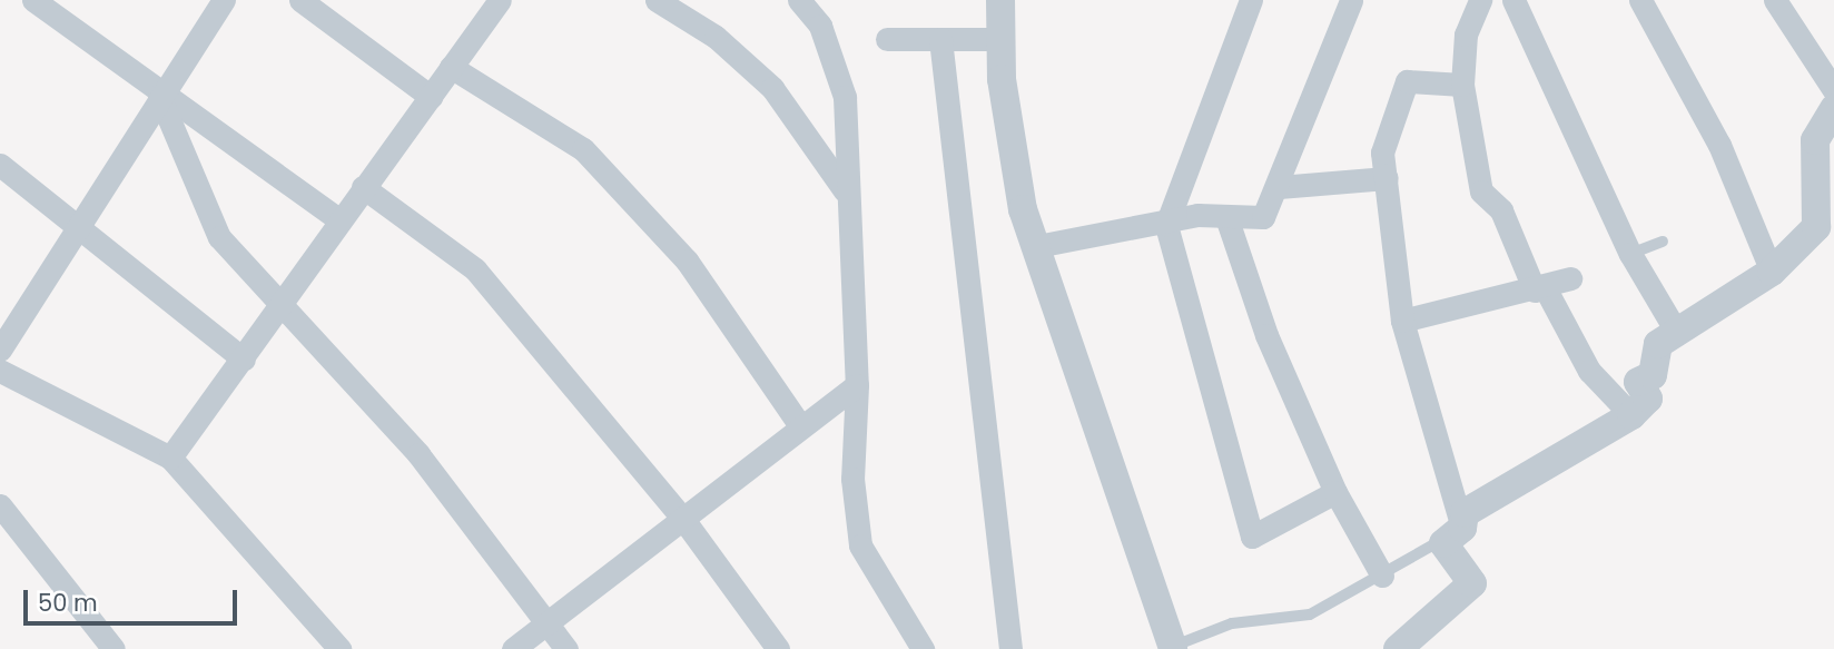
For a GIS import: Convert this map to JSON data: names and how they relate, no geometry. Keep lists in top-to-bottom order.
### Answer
{
  "scale_bar": "50 m"
}
